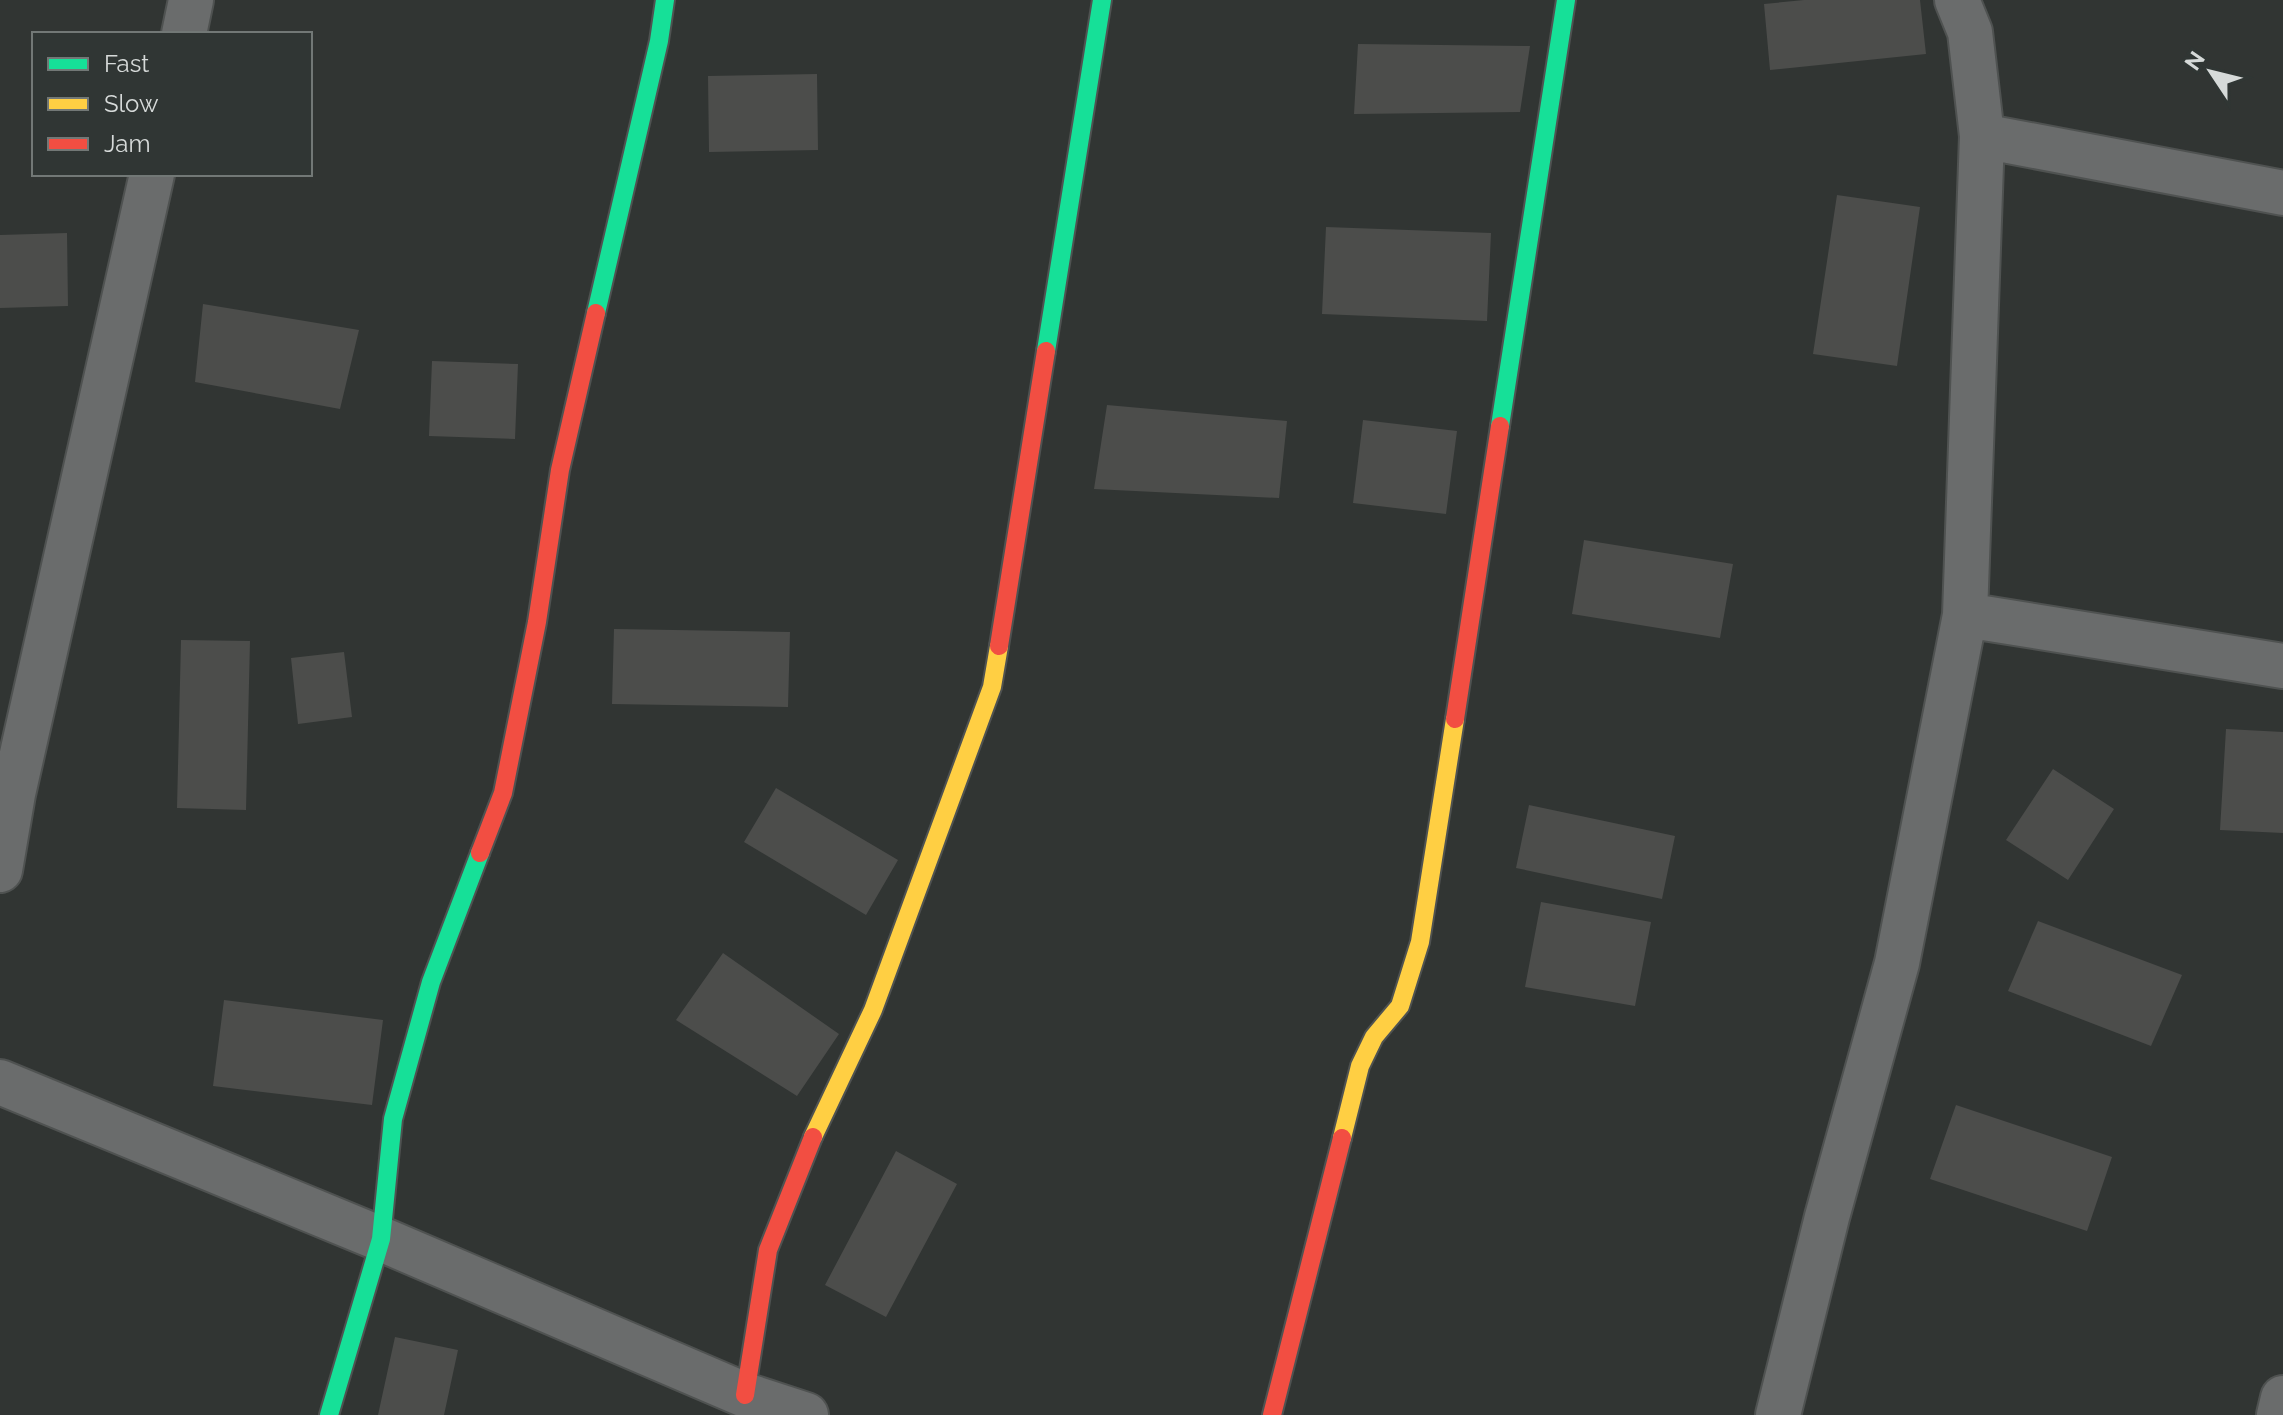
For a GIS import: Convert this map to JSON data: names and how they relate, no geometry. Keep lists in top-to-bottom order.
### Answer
{
  "legend": ["Fast", "Slow", "Jam"],
  "north": "top left"
}
